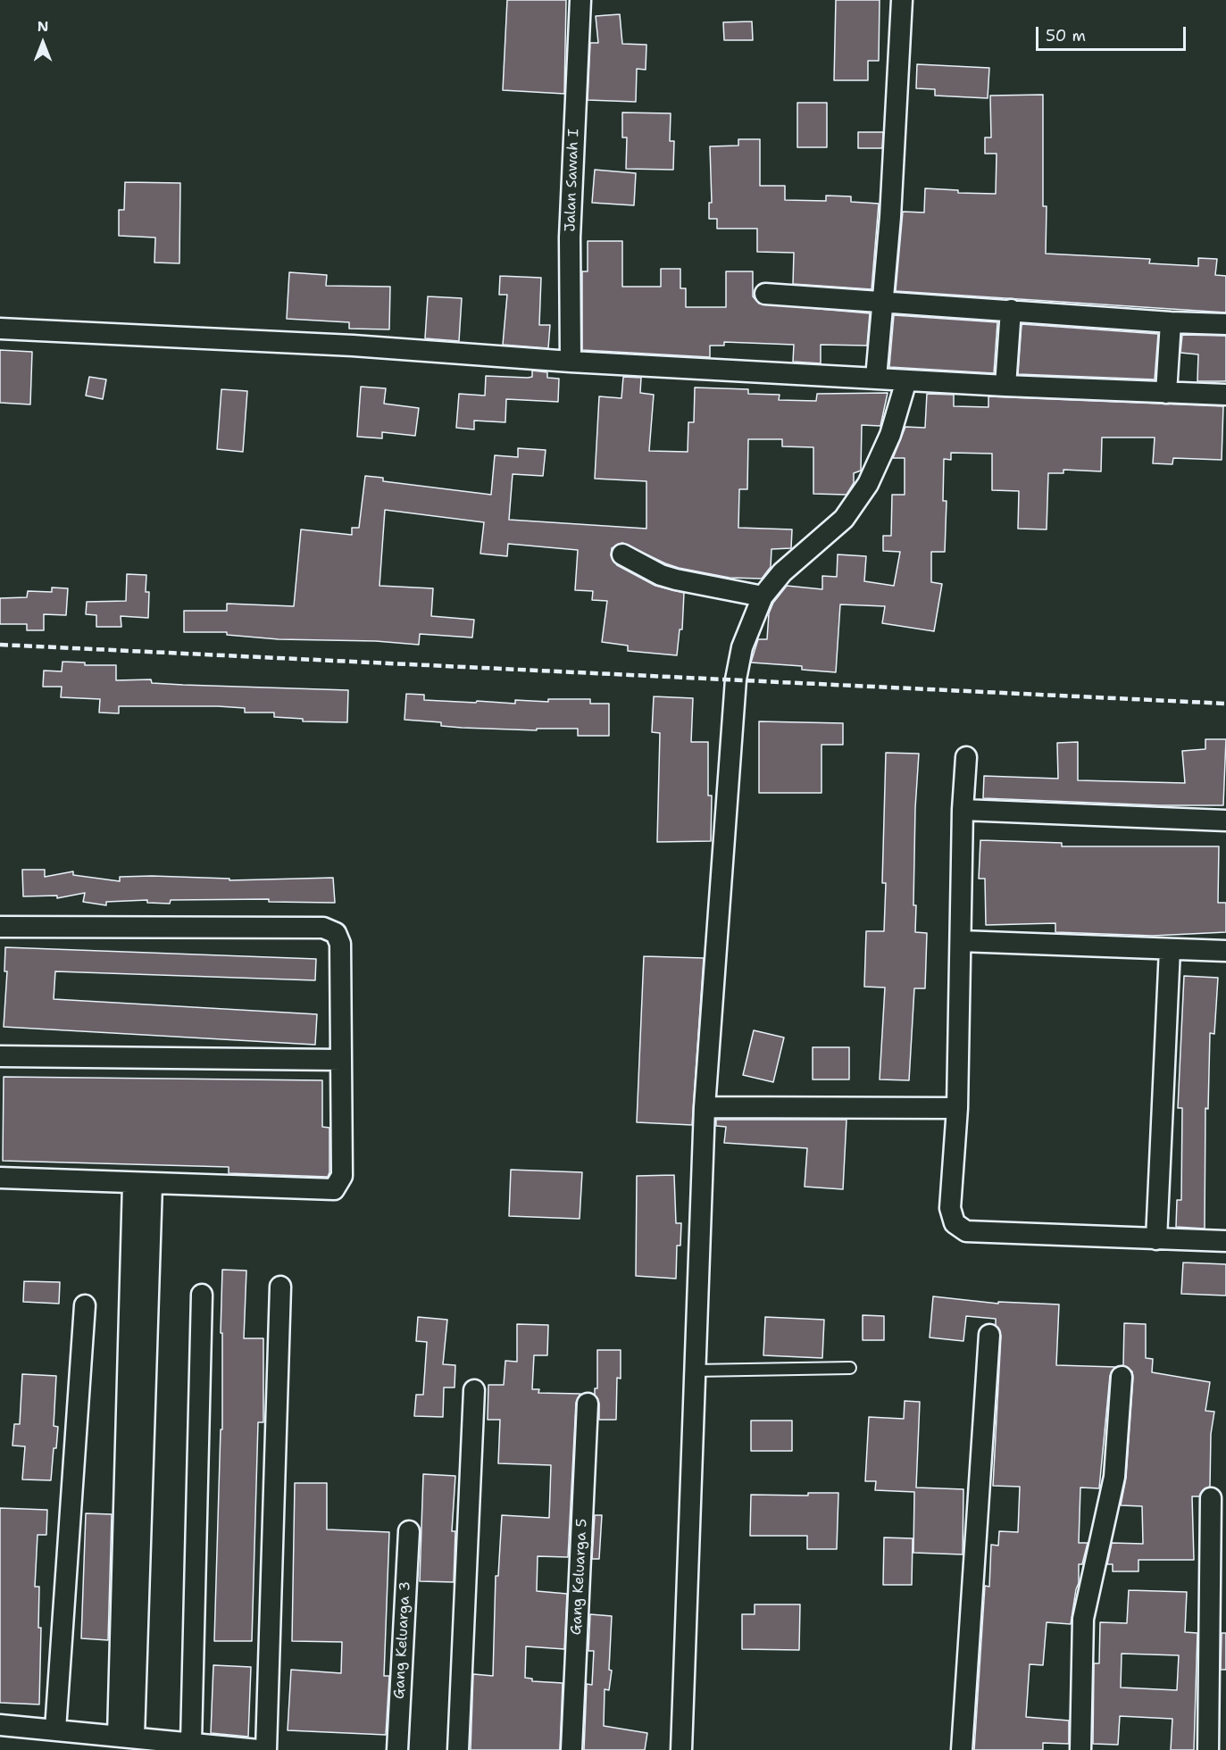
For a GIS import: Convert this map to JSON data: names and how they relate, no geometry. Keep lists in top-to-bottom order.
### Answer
{
  "streets": {
    "street": ["Jalan Sawah I", "Gang Keluarga 5", "Gang Keluarga 3"]
  },
  "scale_bar": "50 m",
  "north": "top"
}
